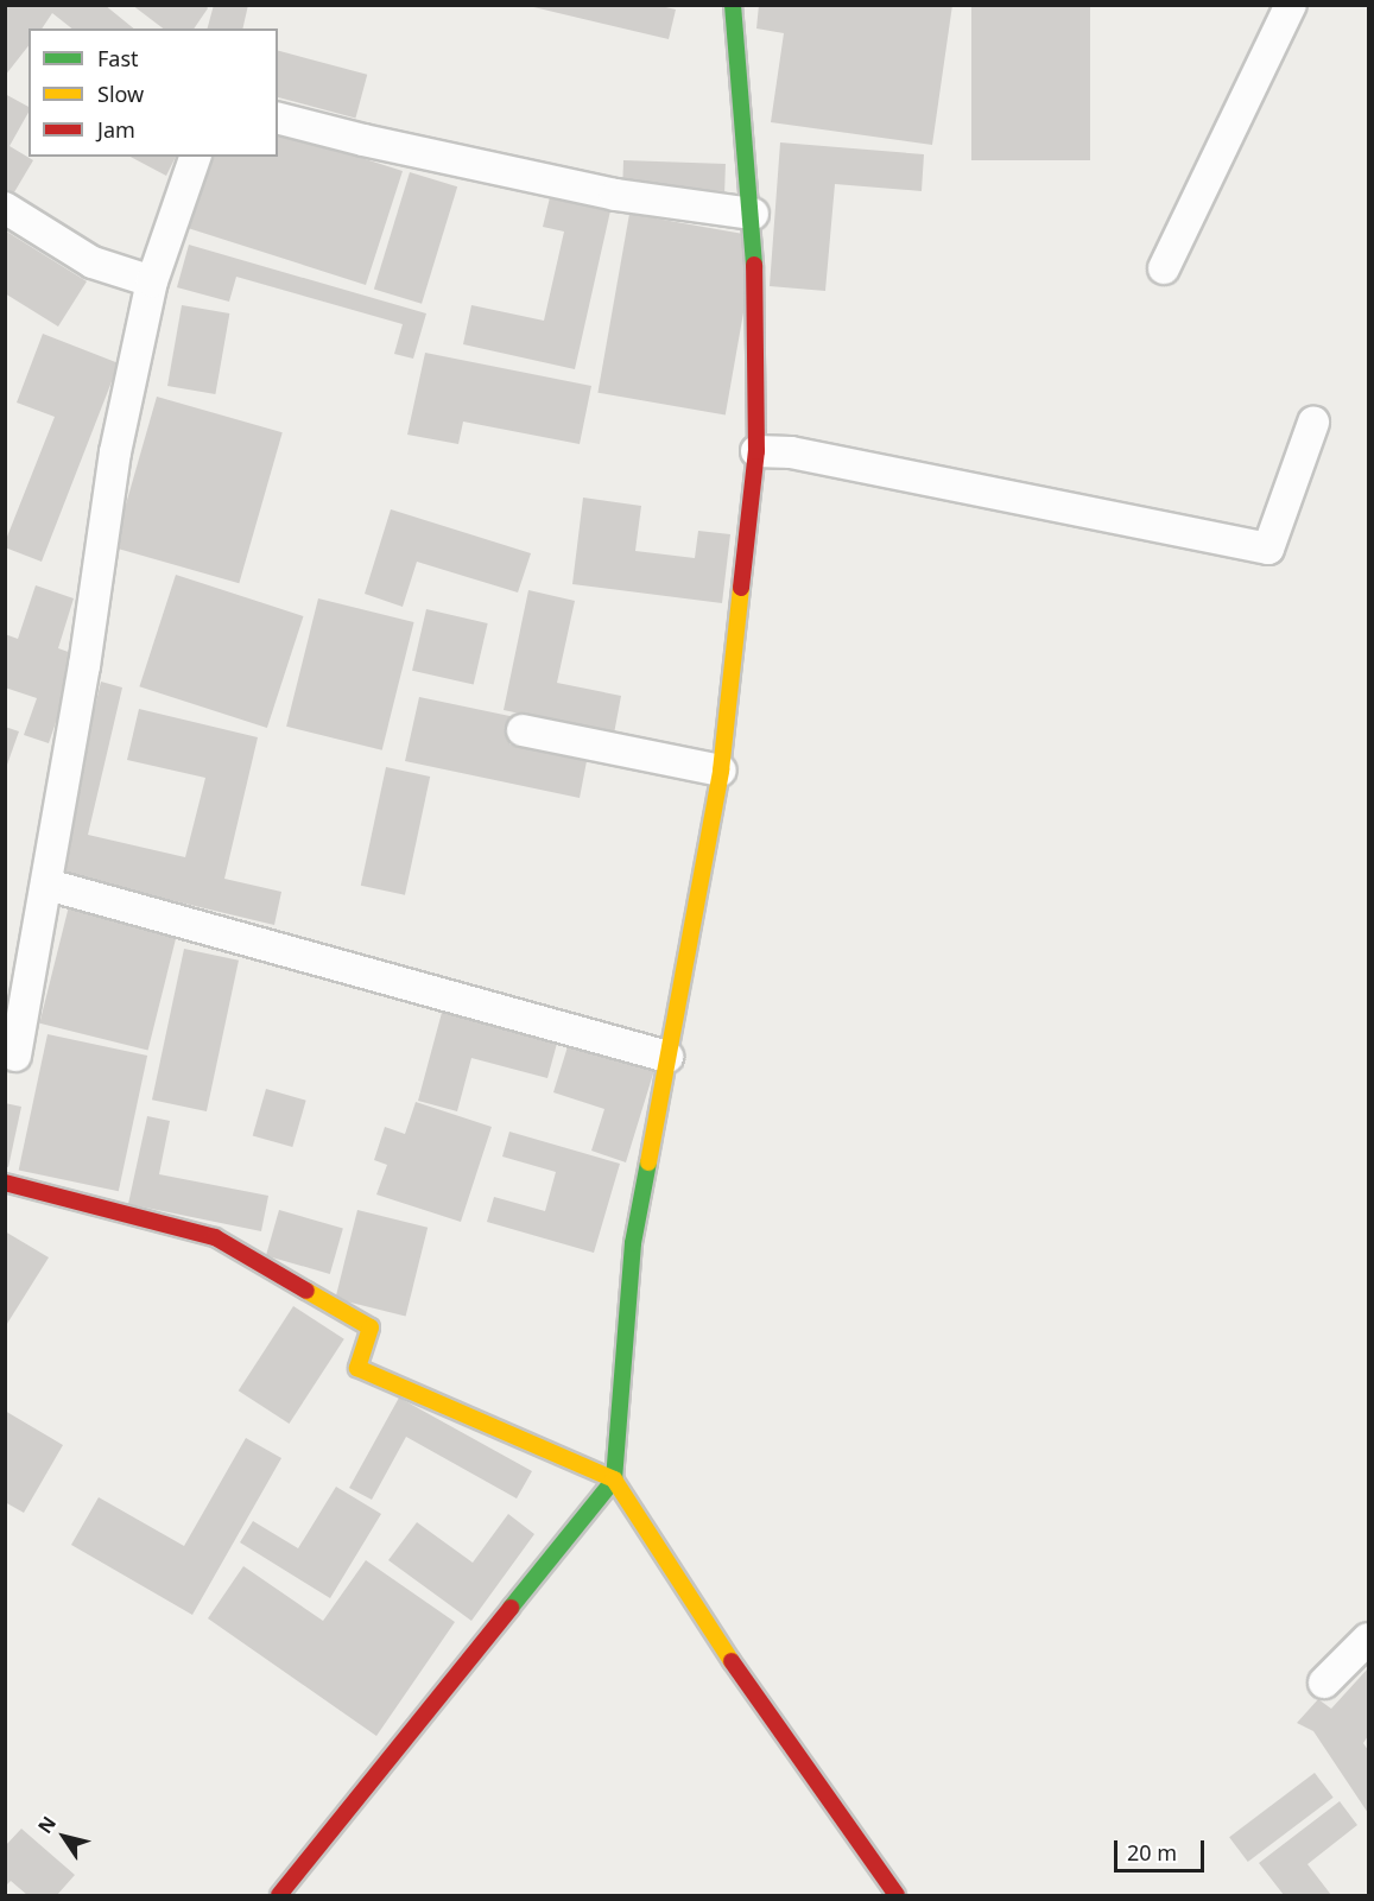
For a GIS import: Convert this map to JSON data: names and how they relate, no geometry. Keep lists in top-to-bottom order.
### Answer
{
  "legend": ["Fast", "Slow", "Jam"],
  "scale_bar": "20 m",
  "north": "top left"
}
